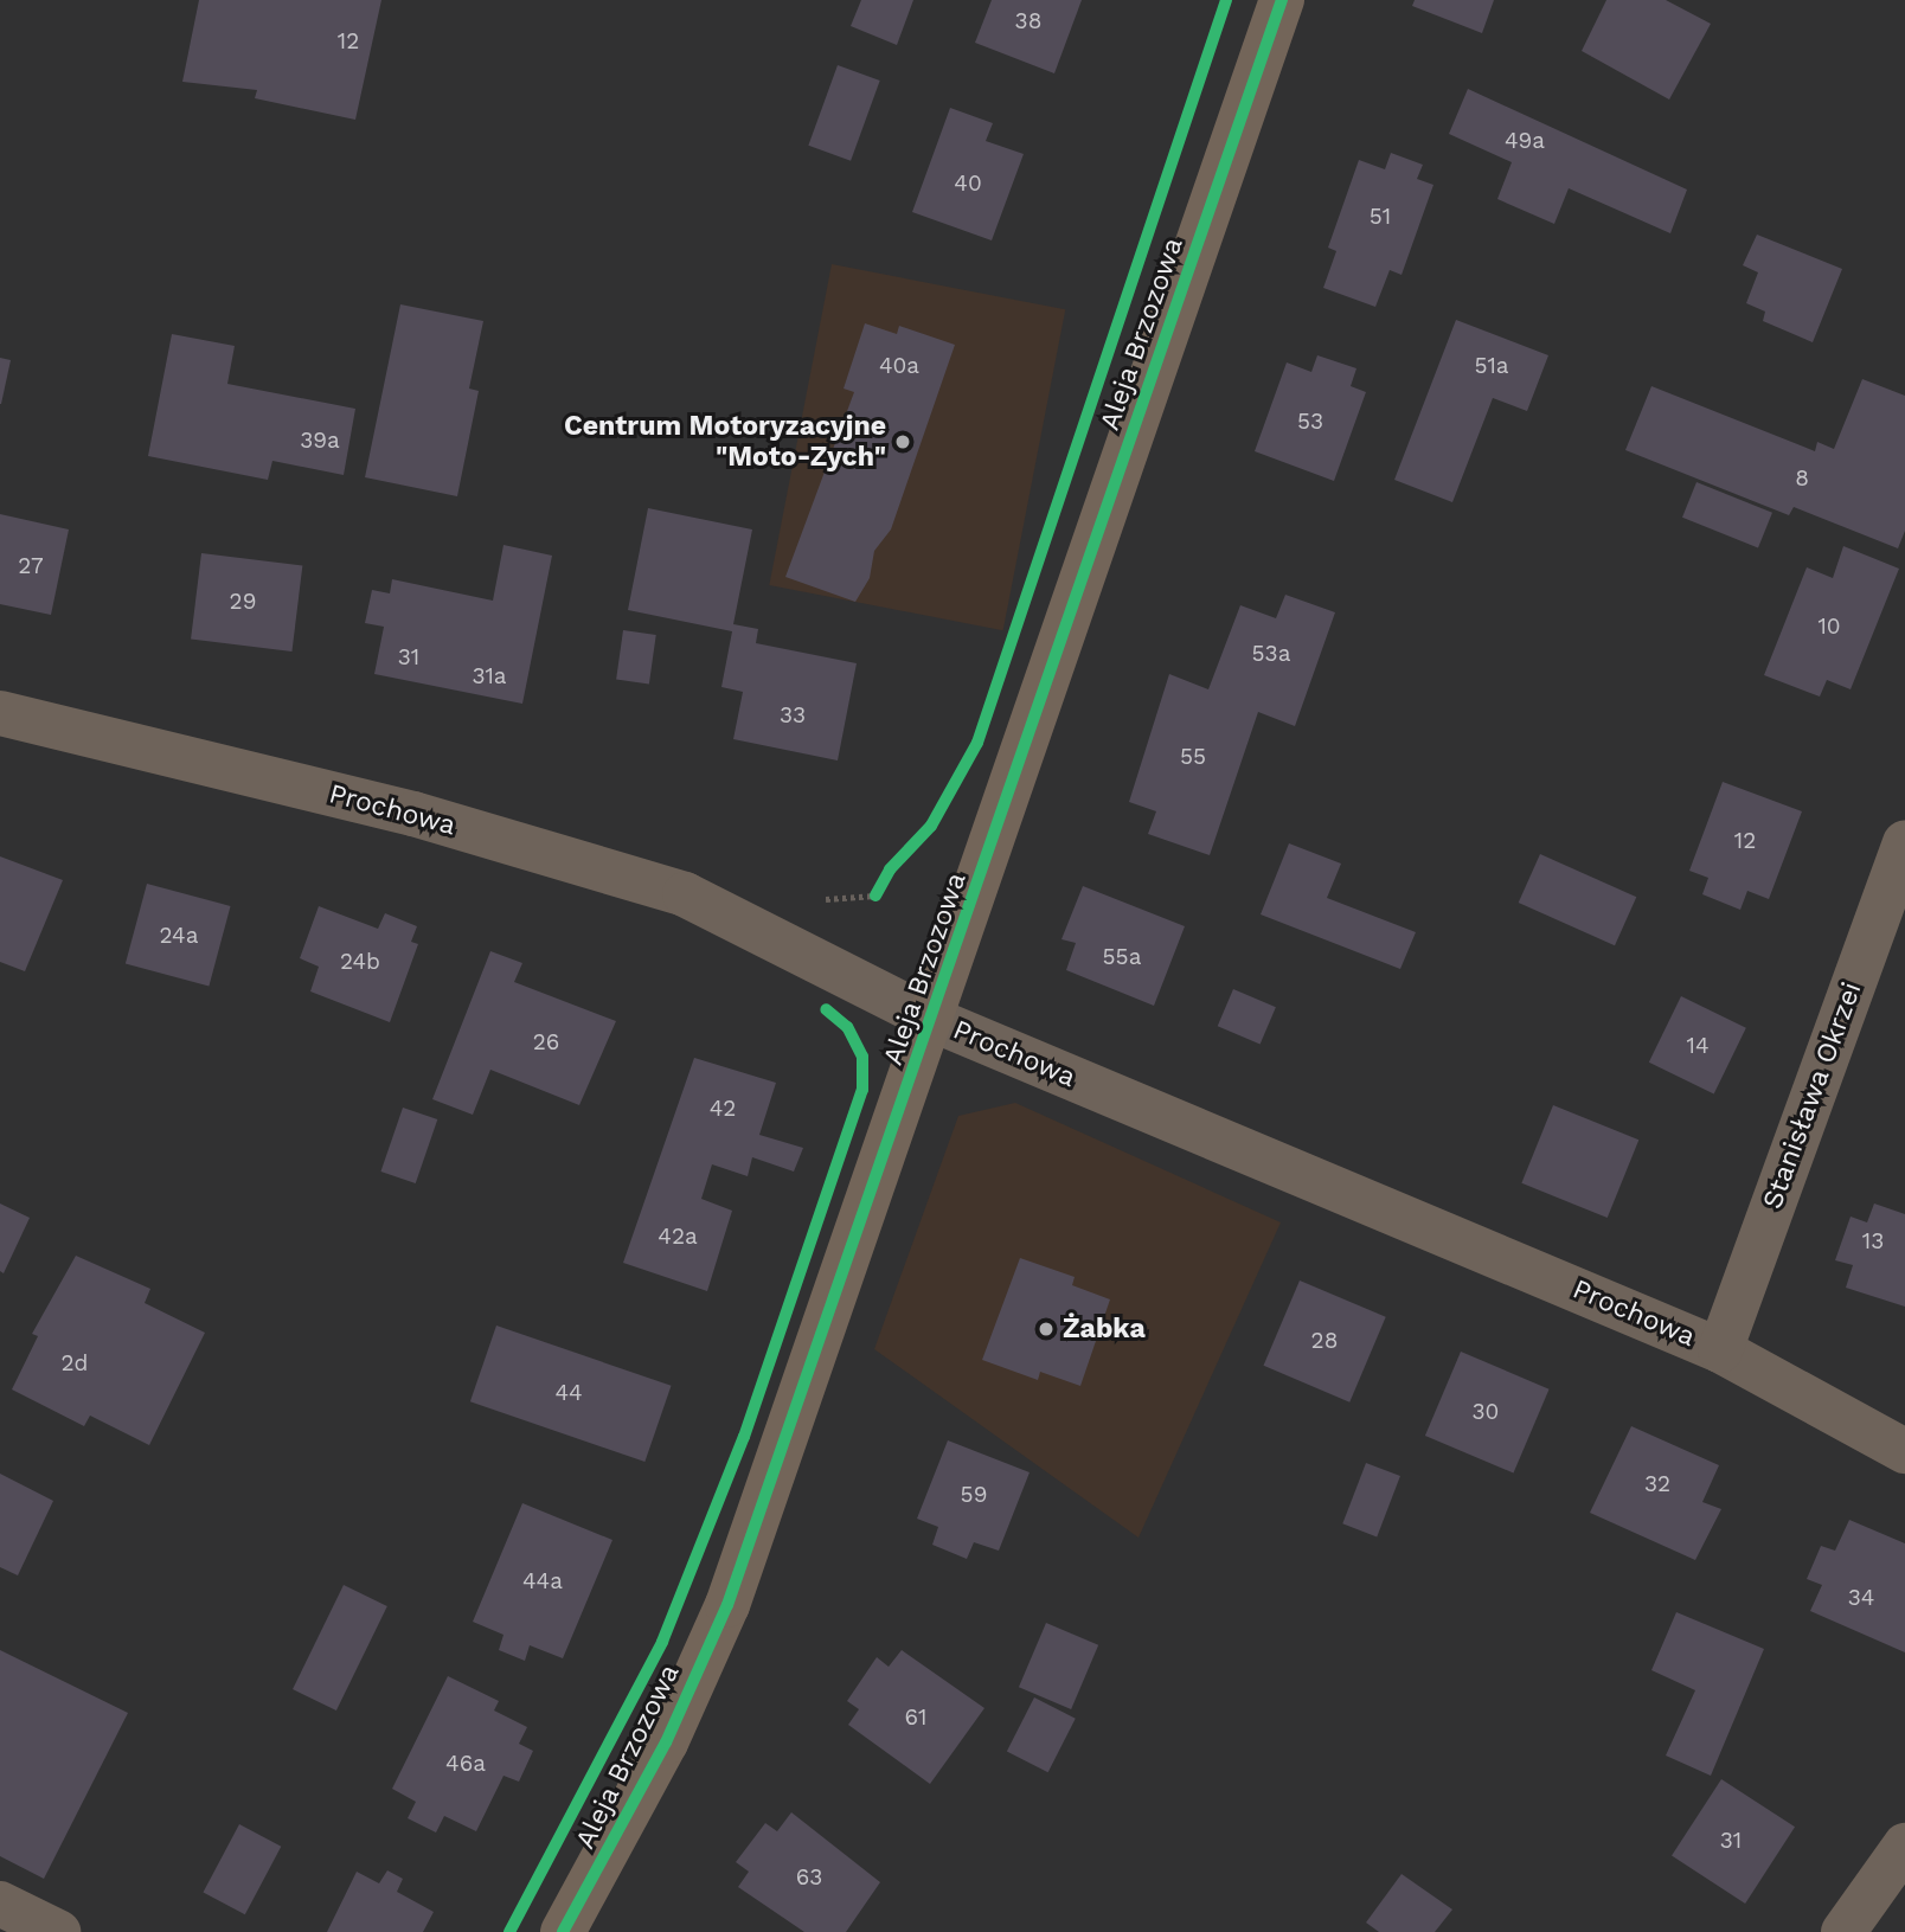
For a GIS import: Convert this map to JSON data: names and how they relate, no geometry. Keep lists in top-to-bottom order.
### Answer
{
  "streets": {
    "street": ["Aleja Brzozowa", "Prochowa", "Stanisława Okrzei"]
  },
  "crossings": [
    ["Aleja Brzozowa", "Prochowa"],
    ["Prochowa", "Stanisława Okrzei"]
  ],
  "places": ["Centrum Motoryzacyjne \"Moto-Zych\"", "Żabka"],
  "house_numbers": [
    "38",
    "12",
    "49a",
    "40",
    "51",
    "40a",
    "51a",
    "53",
    "39a",
    "8",
    "27",
    "29",
    "10",
    "53a",
    "31",
    "31a",
    "33",
    "55",
    "12",
    "24a",
    "55a",
    "24b",
    "26",
    "14",
    "42",
    "42a",
    "13",
    "28",
    "2d",
    "44",
    "30",
    "32",
    "59",
    "44a",
    "34",
    "61",
    "46a",
    "31",
    "63"
  ]
}
